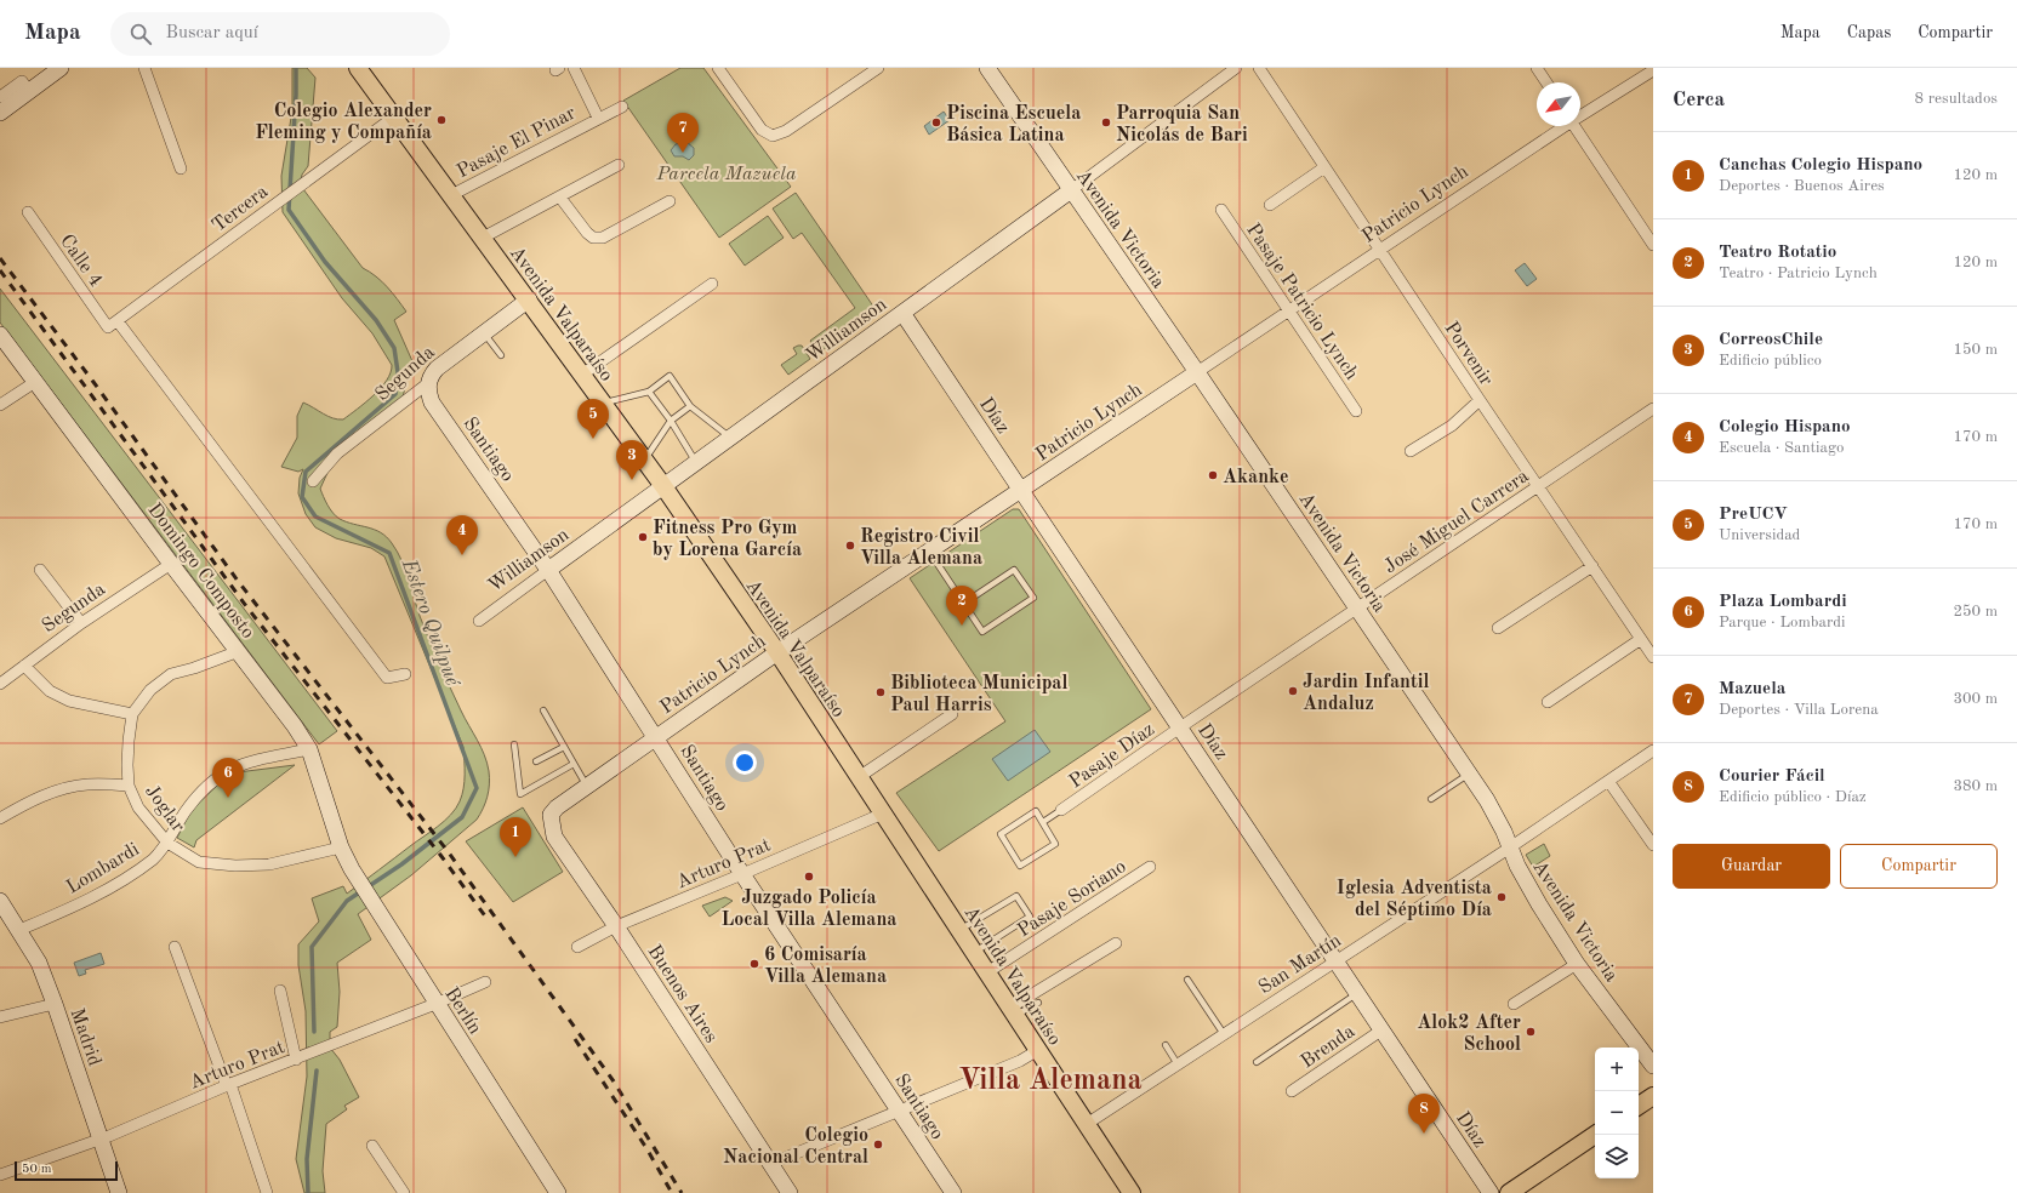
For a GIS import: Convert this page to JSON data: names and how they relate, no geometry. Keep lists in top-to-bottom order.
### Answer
{
  "streets": {
    "main road": ["Avenida Valparaíso"],
    "street": [
      "Pasaje El Pinar",
      "Patricio Lynch",
      "Tercera",
      "Avenida Victoria",
      "Calle 4",
      "Pasaje Patricio Lynch",
      "Williamson",
      "Porvenir",
      "Segunda",
      "Díaz",
      "Santiago",
      "José Miguel Carrera",
      "Domingo Composto",
      "Pasaje Díaz",
      "Joglar",
      "Arturo Prat",
      "Lombardi",
      "Pasaje Soriano",
      "San Martín",
      "Buenos Aires",
      "Berlín",
      "Madrid",
      "Brenda"
    ]
  },
  "crossings": [
    ["Pasaje El Pinar", "Avenida Valparaíso"],
    ["Patricio Lynch", "Avenida Victoria"],
    ["Patricio Lynch", "Pasaje Patricio Lynch"],
    ["Patricio Lynch", "Avenida Valparaíso"],
    ["Patricio Lynch", "Porvenir"],
    ["Patricio Lynch", "Díaz"],
    ["Patricio Lynch", "Santiago"],
    ["Patricio Lynch", "Buenos Aires"],
    ["Tercera", "Calle 4"],
    ["Tercera", "Avenida Valparaíso"],
    ["Avenida Victoria", "Williamson"],
    ["Avenida Victoria", "José Miguel Carrera"],
    ["Avenida Victoria", "San Martín"],
    ["Avenida Valparaíso", "Williamson"],
    ["Avenida Valparaíso", "Segunda"],
    ["Avenida Valparaíso", "Arturo Prat"],
    ["Avenida Valparaíso", "Pasaje Soriano"],
    ["Avenida Valparaíso", "San Martín"],
    ["Williamson", "Díaz"],
    ["Williamson", "Santiago"],
    ["Porvenir", "José Miguel Carrera"],
    ["Segunda", "Santiago"],
    ["Segunda", "Domingo Composto"],
    ["Díaz", "José Miguel Carrera"],
    ["Díaz", "Pasaje Díaz"],
    ["Díaz", "San Martín"],
    ["Díaz", "Brenda"],
    ["Santiago", "Arturo Prat"],
    ["José Miguel Carrera", "Pasaje Díaz"],
    ["Domingo Composto", "Joglar"],
    ["Domingo Composto", "Lombardi"],
    ["Domingo Composto", "Berlín"],
    ["Joglar", "Lombardi"],
    ["Joglar", "Berlín"],
    ["Arturo Prat", "Buenos Aires"],
    ["Arturo Prat", "Berlín"],
    ["Arturo Prat", "Madrid"],
    ["Lombardi", "Madrid"]
  ],
  "districts": ["Villa Alemana"],
  "water": ["Estero Quilpué"],
  "parks": ["Parcela Mazuela"],
  "places": [
    "Colegio Alexander Fleming y Compañía",
    "Piscina Escuela Básica Latina",
    "Parroquia San Nicolás de Bari",
    "Akanke",
    "Fitness Pro Gym by Lorena García",
    "Registro Civil Villa Alemana",
    "Jardin Infantil Andaluz",
    "Biblioteca Municipal Paul Harris",
    "Juzgado Policía Local Villa Alemana",
    "Iglesia Adventista del Séptimo Día",
    "6 Comisaría Villa Alemana",
    "Alok2 After School",
    "Colegio Nacional Central"
  ],
  "scale_bar": "50 m",
  "north": "bottom left",
  "page": {
    "header": "Mapa",
    "search": "Buscar aquí",
    "nav": ["Mapa", "Capas", "Compartir"],
    "heading": ["Cerca", "8 resultados"],
    "pins": [
      "7",
      "5",
      "3",
      "4",
      "2",
      "6",
      "1",
      "8"
    ],
    "list": [
      {
        "mark": "1",
        "name": "Canchas Colegio Hispano",
        "note": "Deportes · Buenos Aires",
        "value": "120 m"
      },
      {
        "mark": "2",
        "name": "Teatro Rotatio",
        "note": "Teatro · Patricio Lynch",
        "value": "120 m"
      },
      {
        "mark": "3",
        "name": "CorreosChile",
        "note": "Edificio público",
        "value": "150 m"
      },
      {
        "mark": "4",
        "name": "Colegio Hispano",
        "note": "Escuela · Santiago",
        "value": "170 m"
      },
      {
        "mark": "5",
        "name": "PreUCV",
        "note": "Universidad",
        "value": "170 m"
      },
      {
        "mark": "6",
        "name": "Plaza Lombardi",
        "note": "Parque · Lombardi",
        "value": "250 m"
      },
      {
        "mark": "7",
        "name": "Mazuela",
        "note": "Deportes · Villa Lorena",
        "value": "300 m"
      },
      {
        "mark": "8",
        "name": "Courier Fácil",
        "note": "Edificio público · Díaz",
        "value": "380 m"
      }
    ],
    "buttons": ["Guardar", "Compartir"],
    "map_buttons": ["+", "−"],
    "scale": "50 m"
  }
}
